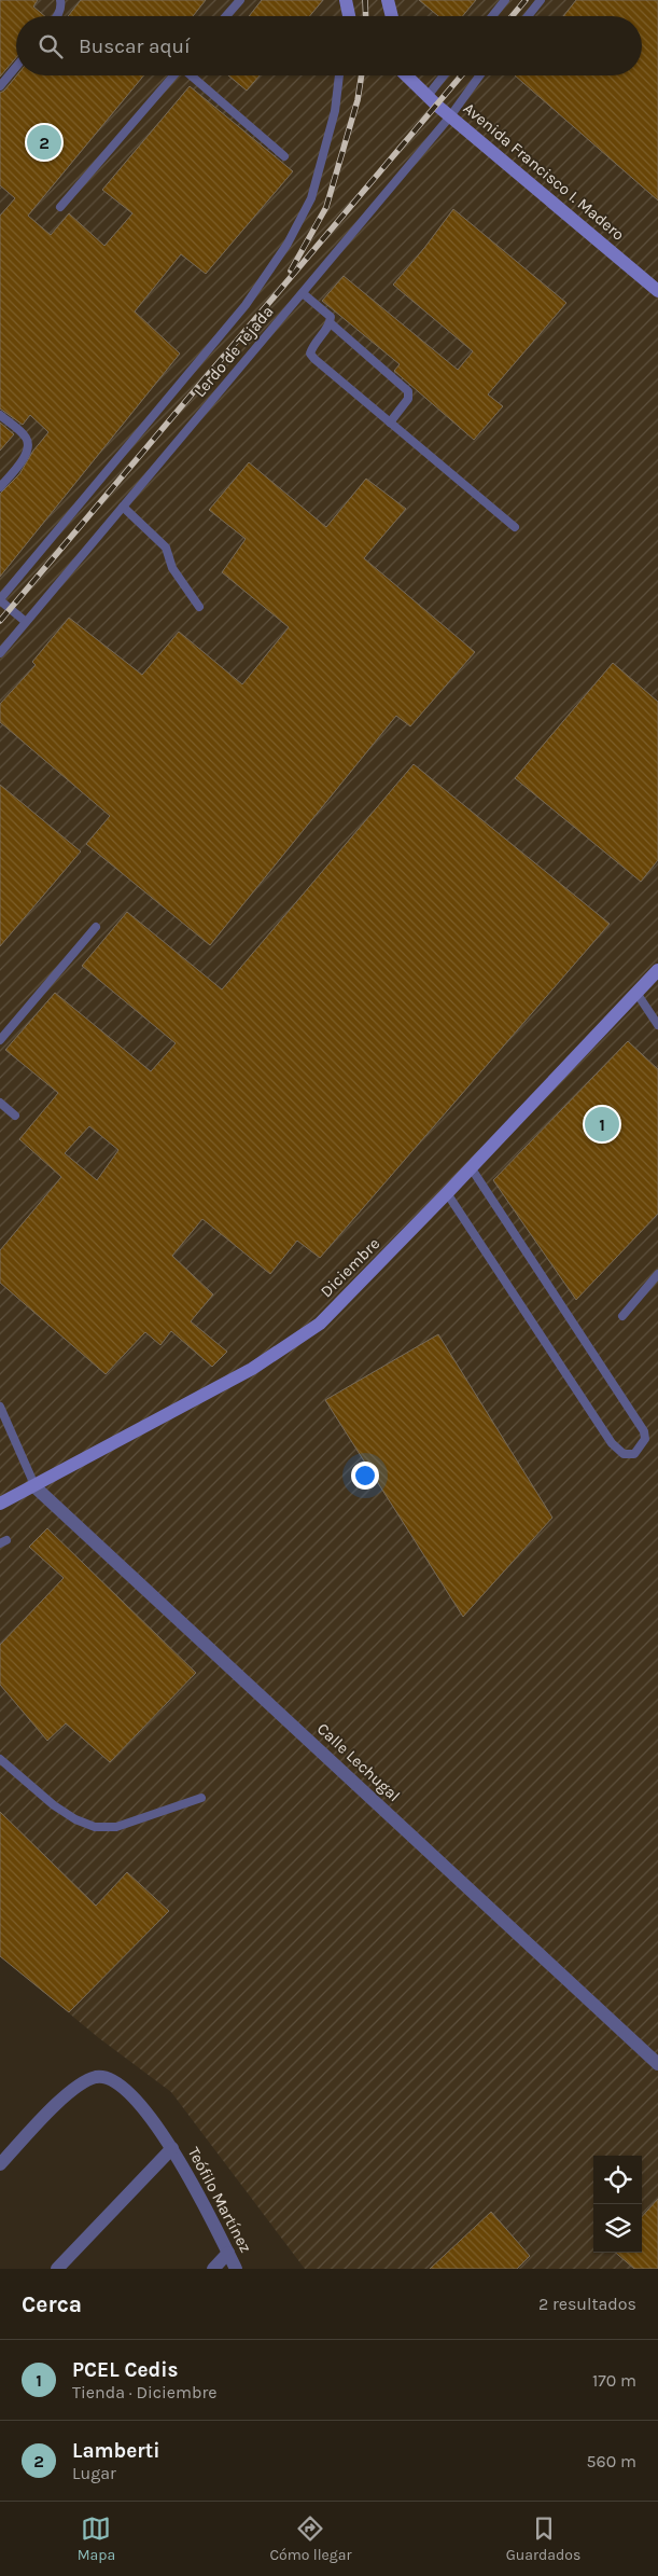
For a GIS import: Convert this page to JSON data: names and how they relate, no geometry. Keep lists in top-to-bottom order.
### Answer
{
  "streets": {
    "street": [
      "Avenida Francisco I. Madero",
      "Diciembre",
      "Calle Lechugal",
      "Teófilo Martínez"
    ],
    "lane": ["Lerdo de Tejada"]
  },
  "crossings": [
    ["Avenida Francisco I. Madero", "Lerdo de Tejada"],
    ["Diciembre", "Calle Lechugal"]
  ],
  "page": {
    "search": "Buscar aquí",
    "pins": ["2", "1"],
    "heading": ["Cerca", "2 resultados"],
    "list": [
      {
        "mark": "1",
        "name": "PCEL Cedis",
        "note": "Tienda · Diciembre",
        "value": "170 m"
      },
      {
        "mark": "2",
        "name": "Lamberti",
        "note": "Lugar",
        "value": "560 m"
      }
    ],
    "nav": ["Mapa", "Cómo llegar", "Guardados"]
  }
}
